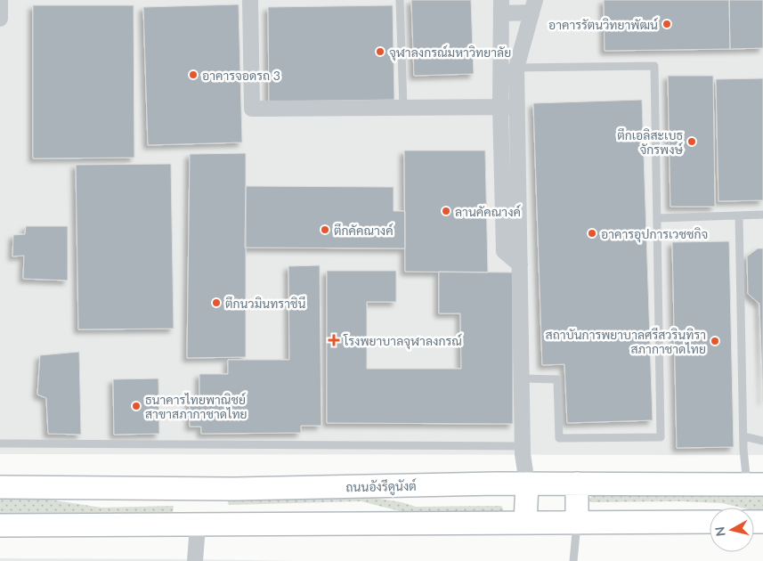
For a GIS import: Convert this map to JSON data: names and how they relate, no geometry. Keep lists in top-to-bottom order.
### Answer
{
  "streets": {
    "main road": ["ถนนอังรีดูนังต์"]
  },
  "places": {
    "other": [
      "อาคารรัตนวิทยาพัฒน์",
      "จุฬาลงกรณ์มหาวิทยาลัย",
      "อาคารจอดรถ 3",
      "ตึกเอลิสะเบธ จักรพงษ์",
      "ลานคัคณางค์",
      "ตึกคัคณางค์",
      "อาคารอุปการเวชชกิจ",
      "ตึกนวมินทราชินี",
      "สถาบันการพยาบาลศรีสวรินทิรา สภากาชาดไทย",
      "ธนาคารไทยพาณิชย์ สาขาสภากาชาดไทย"
    ],
    "health": ["โรงพยาบาลจุฬาลงกรณ์"]
  },
  "north": "left"
}
